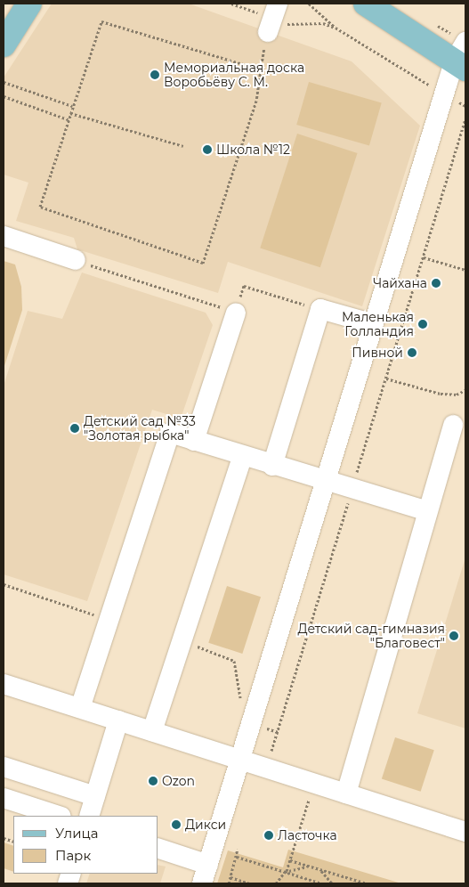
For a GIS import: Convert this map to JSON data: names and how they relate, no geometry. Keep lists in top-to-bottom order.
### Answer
{
  "places": [
    "Мемориальная доска Воробьёву С. М.",
    "Школа №12",
    "Чайхана",
    "Маленькая Голландия",
    "Пивной",
    "Детский сад №33 \"Золотая рыбка\"",
    "Детский сад-гимназия \"Благовест\"",
    "Ozon",
    "Дикси",
    "Ласточка"
  ],
  "legend": ["Улица", "Парк"]
}
